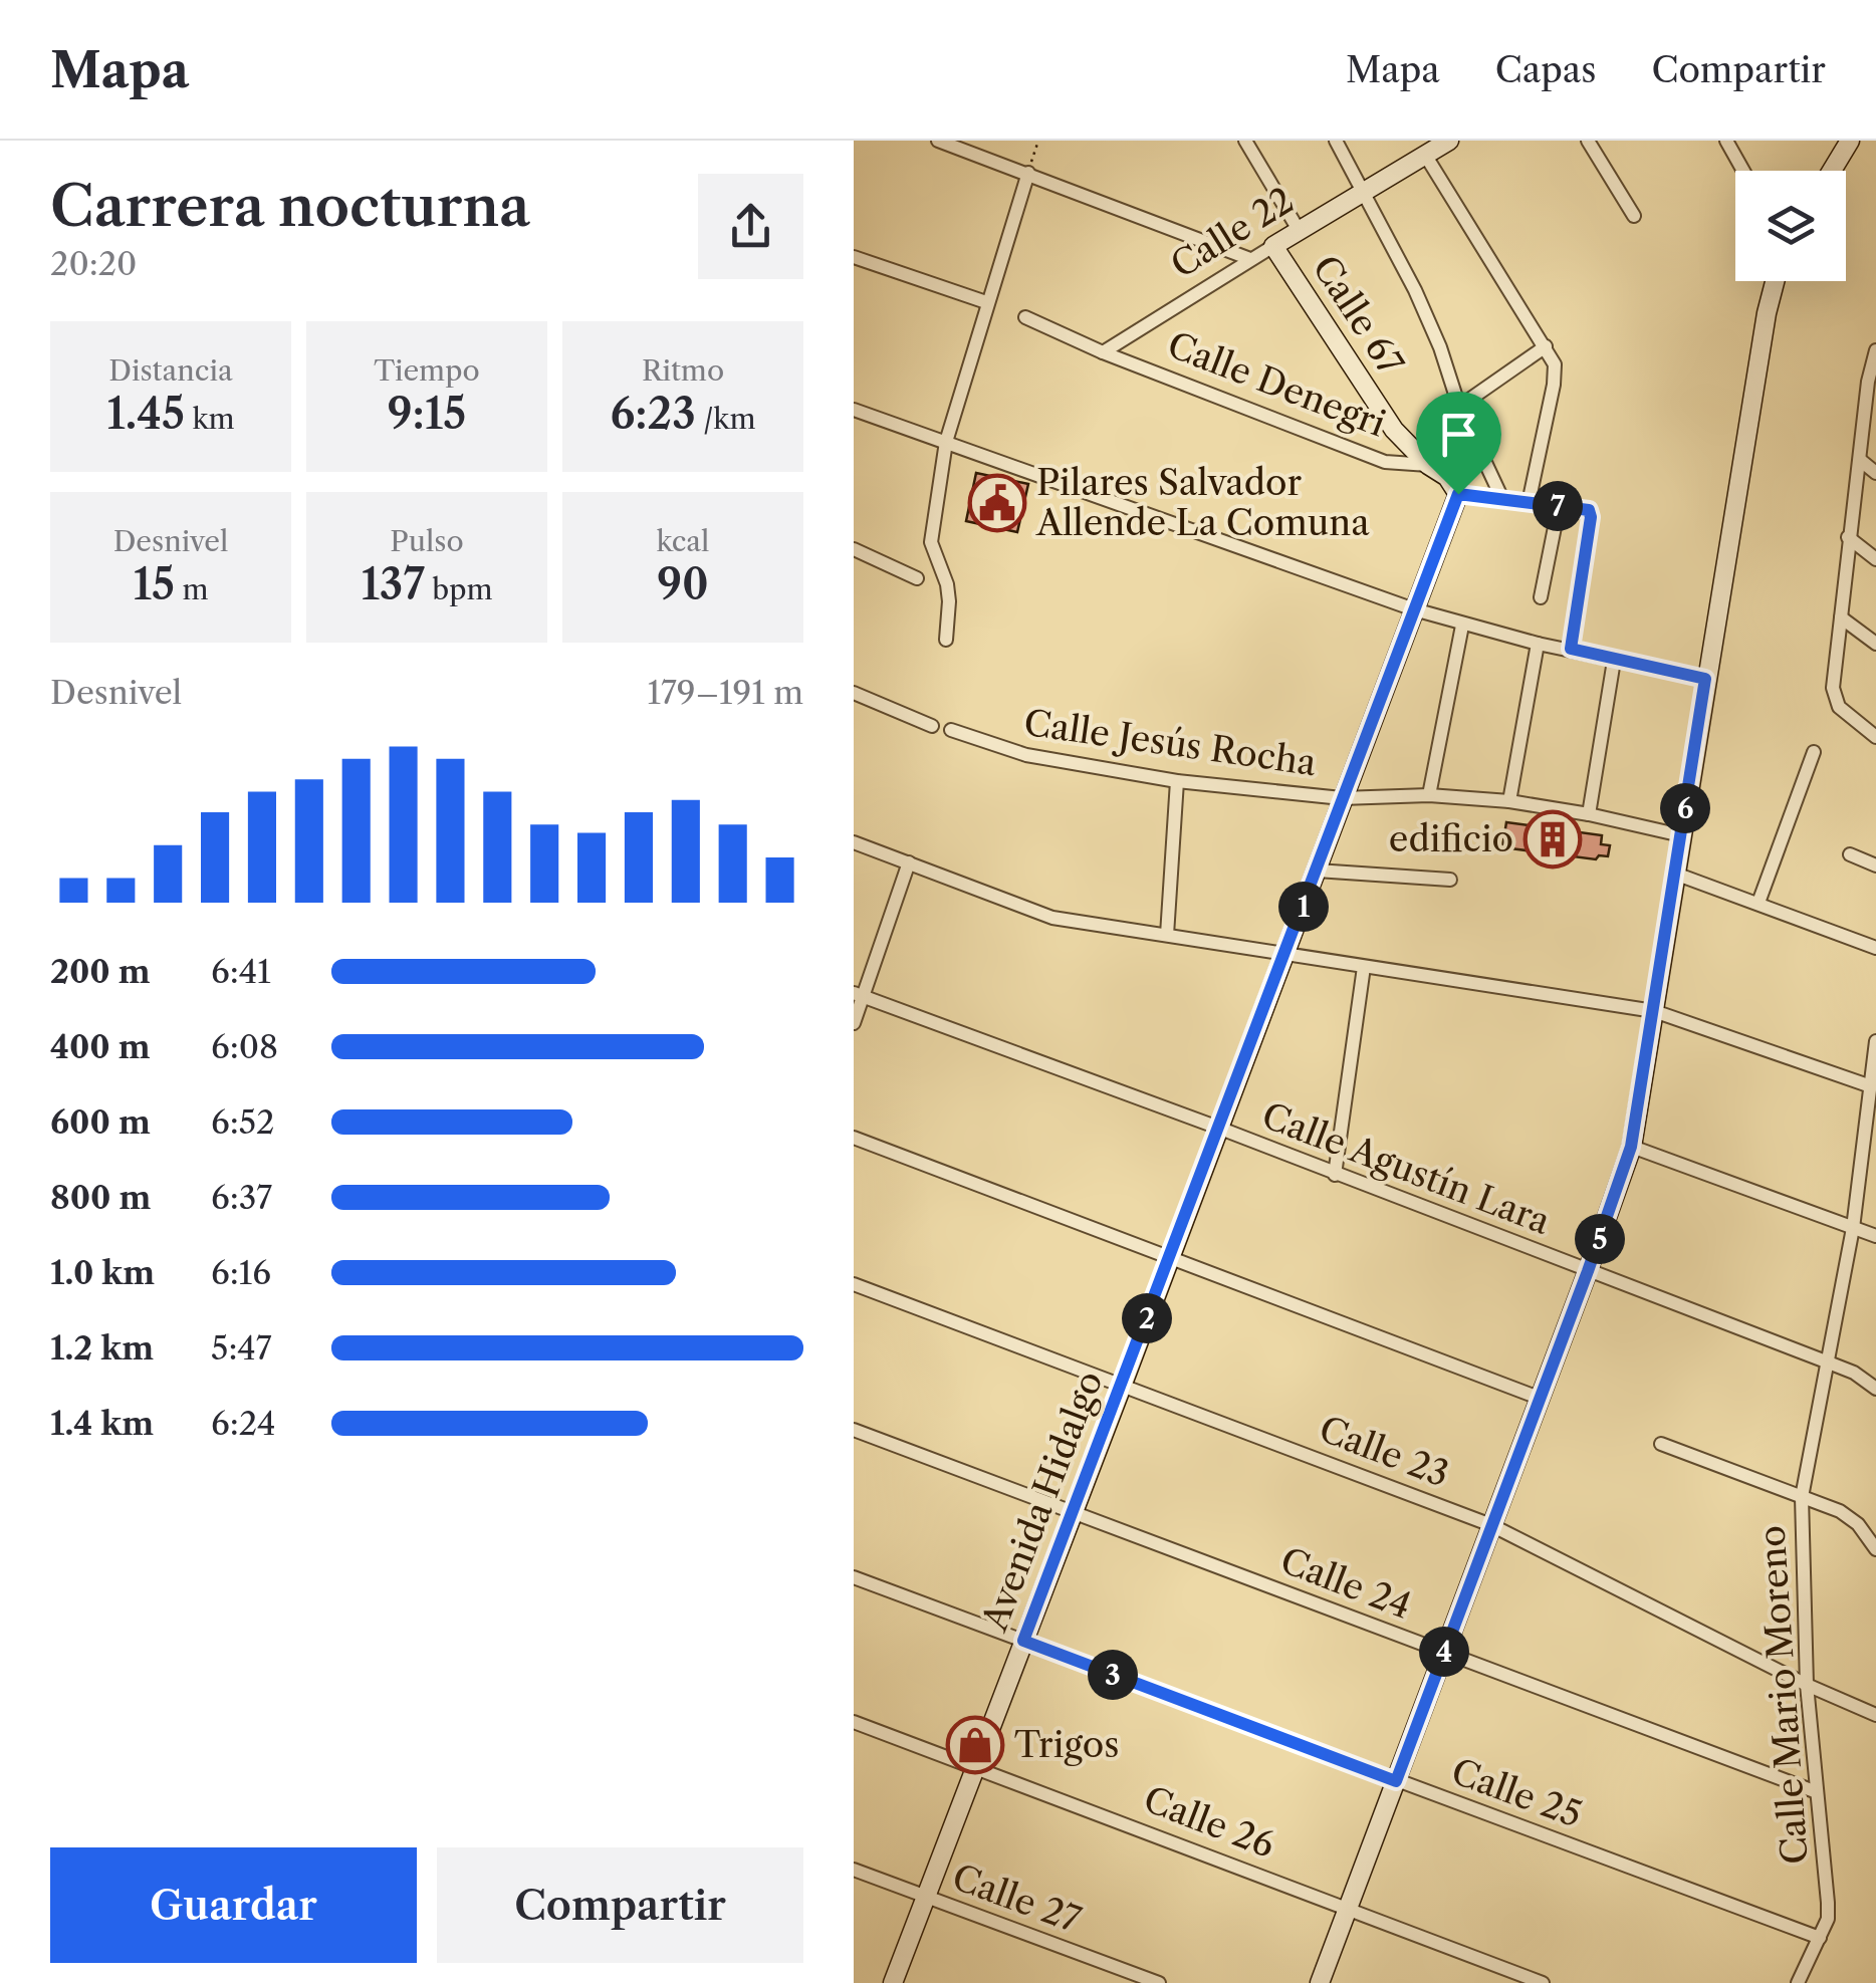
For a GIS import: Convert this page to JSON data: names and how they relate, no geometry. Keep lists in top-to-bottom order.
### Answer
{
  "streets": {
    "street": [
      "Calle 22",
      "Calle 67",
      "Calle Denegri",
      "Calle Jesús Rocha",
      "Calle Agustín Lara",
      "Calle 23",
      "Avenida Hidalgo",
      "Calle 24",
      "Calle Mario Moreno",
      "Calle 25",
      "Calle 26",
      "Calle 27"
    ]
  },
  "crossings": [
    ["Calle 22", "Calle 67"],
    ["Calle 22", "Calle Denegri"],
    ["Calle 67", "Calle Denegri"],
    ["Calle Jesús Rocha", "Avenida Hidalgo"],
    ["Calle Agustín Lara", "Avenida Hidalgo"],
    ["Calle Agustín Lara", "Calle Mario Moreno"],
    ["Calle 23", "Avenida Hidalgo"],
    ["Calle 23", "Calle Mario Moreno"],
    ["Avenida Hidalgo", "Calle 24"],
    ["Avenida Hidalgo", "Calle 25"],
    ["Avenida Hidalgo", "Calle 26"],
    ["Avenida Hidalgo", "Calle 27"],
    ["Calle 24", "Calle Mario Moreno"],
    ["Calle Mario Moreno", "Calle 25"]
  ],
  "places": {
    "public building": ["Pilares Salvador Allende La Comuna"],
    "building": ["edificio"],
    "shop": ["Trigos"]
  },
  "page": {
    "header": "Mapa",
    "nav": ["Mapa", "Capas", "Compartir"],
    "heading": ["Carrera nocturna", "20:20"],
    "stats": [
      ["Distancia", "1.45 km"],
      ["Tiempo", "9:15"],
      ["Ritmo", "6:23 /km"],
      ["Desnivel", "15 m"],
      ["Pulso", "137 bpm"],
      ["kcal", "90"]
    ],
    "pins": [
      "7",
      "6",
      "1",
      "5",
      "2",
      "4",
      "3"
    ],
    "chart": ["Desnivel", "179–191 m"],
    "list": [
      {
        "name": "200 m",
        "note": "6:41"
      },
      {
        "name": "400 m",
        "note": "6:08"
      },
      {
        "name": "600 m",
        "note": "6:52"
      },
      {
        "name": "800 m",
        "note": "6:37"
      },
      {
        "name": "1.0 km",
        "note": "6:16"
      },
      {
        "name": "1.2 km",
        "note": "5:47"
      },
      {
        "name": "1.4 km",
        "note": "6:24"
      }
    ],
    "buttons": ["Guardar", "Compartir"]
  }
}
